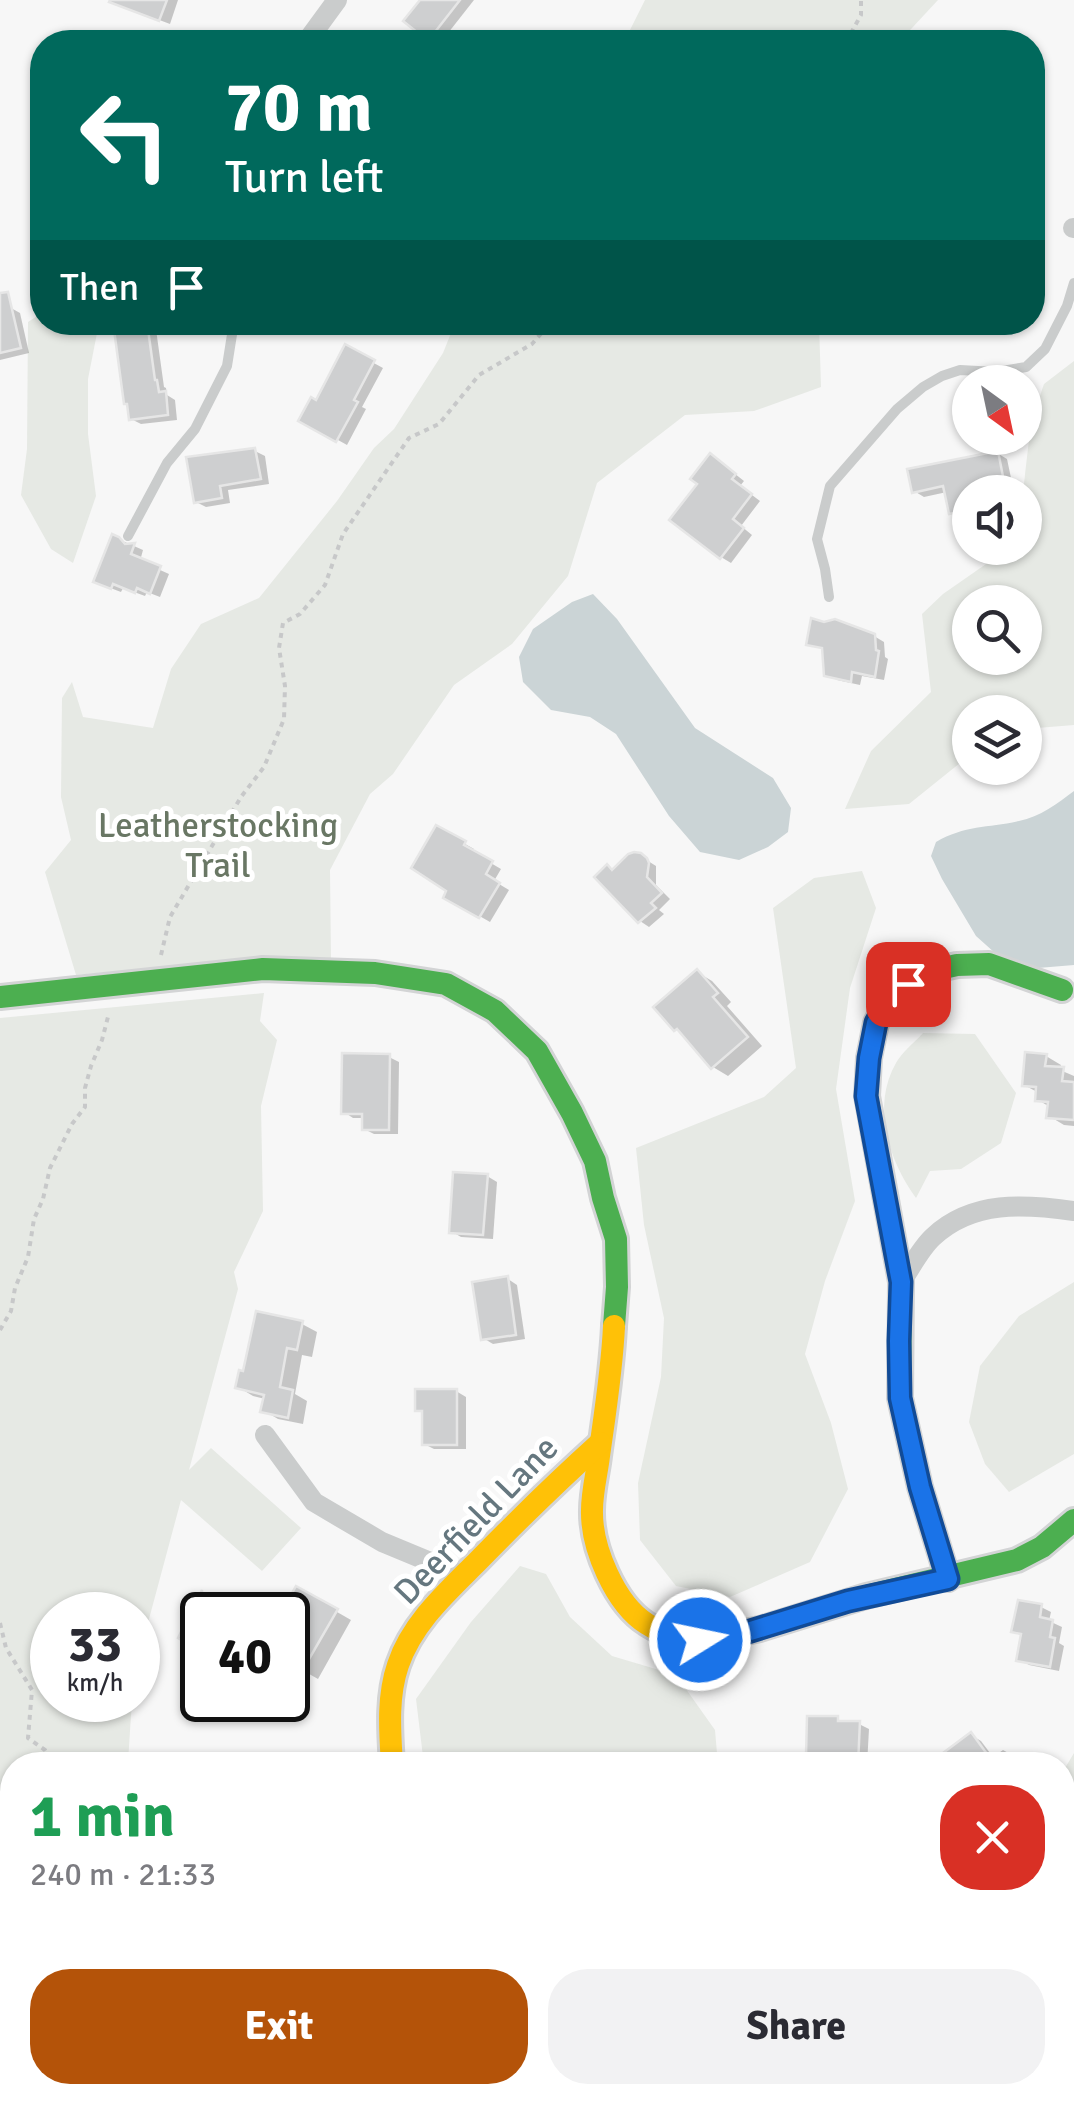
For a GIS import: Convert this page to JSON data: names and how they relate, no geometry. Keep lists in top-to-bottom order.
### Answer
{
  "streets": {
    "street": ["Deerfield Lane"]
  },
  "parks": ["Leatherstocking Trail"],
  "north": "bottom right",
  "page": {
    "turn": ["70 m", "Turn left"],
    "then": "Then",
    "speed": "33 km/h",
    "limit": "40",
    "heading": ["1 min", "240 m · 21:33"],
    "buttons": ["Exit", "Share"]
  }
}
